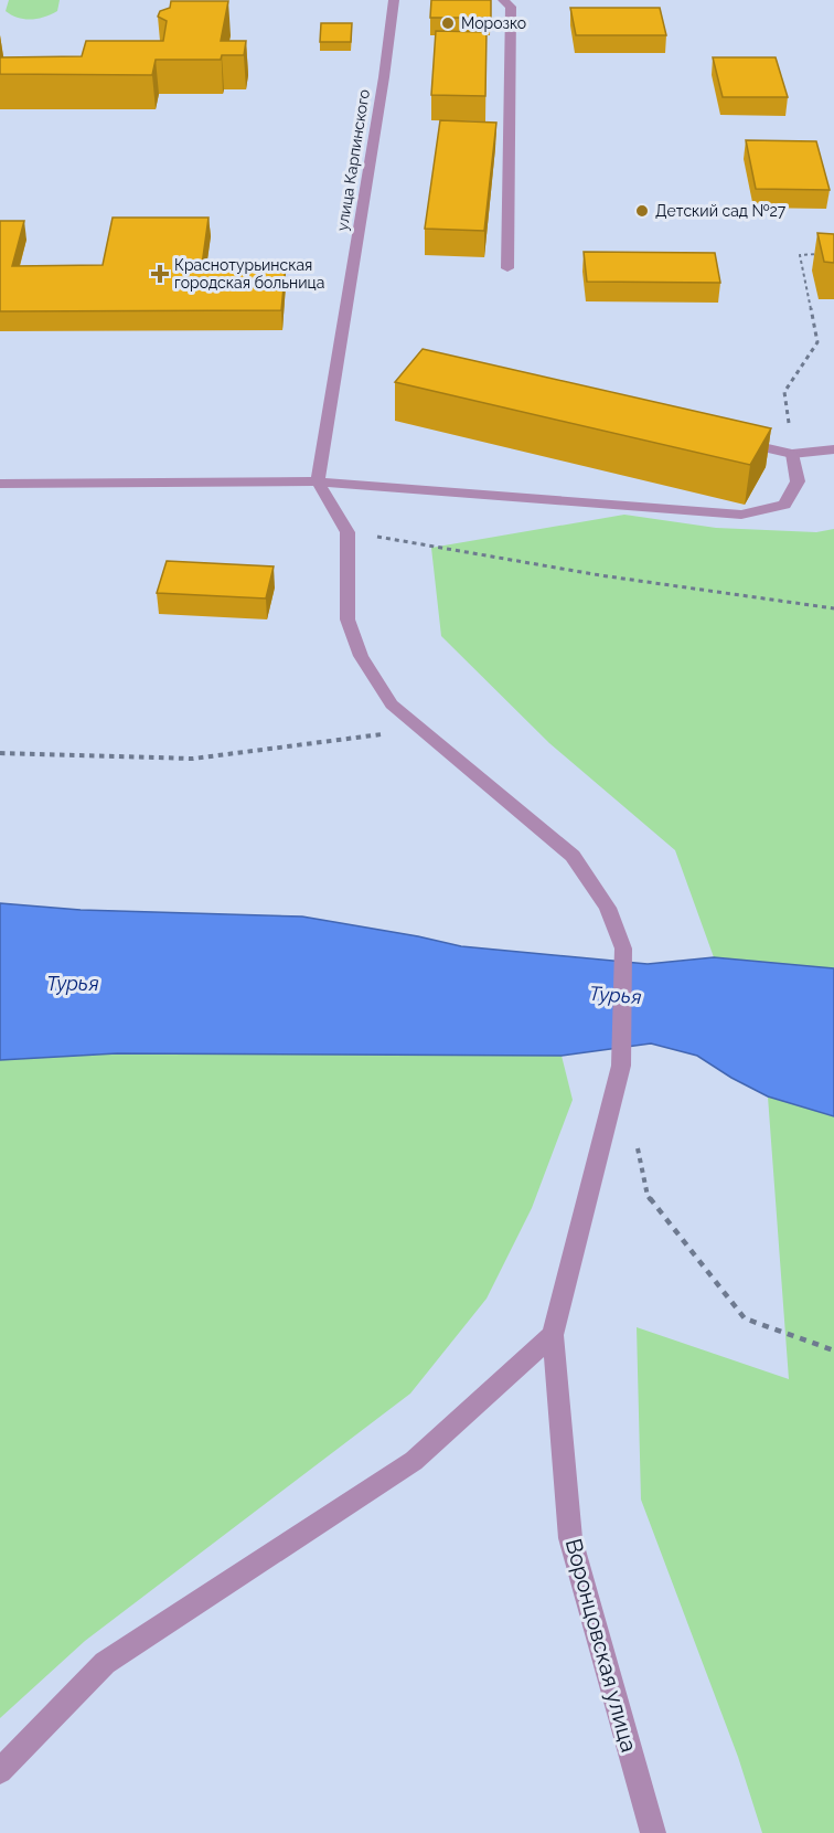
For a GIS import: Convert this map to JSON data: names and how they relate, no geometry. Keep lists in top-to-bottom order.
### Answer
{
  "streets": {
    "street": ["улица Карпинского", "Воронцовская улица"]
  },
  "water": ["Турья"],
  "places": {
    "other": ["Морозко", "Детский сад №27"],
    "health": ["Краснотурьинская городская больница"]
  }
}
